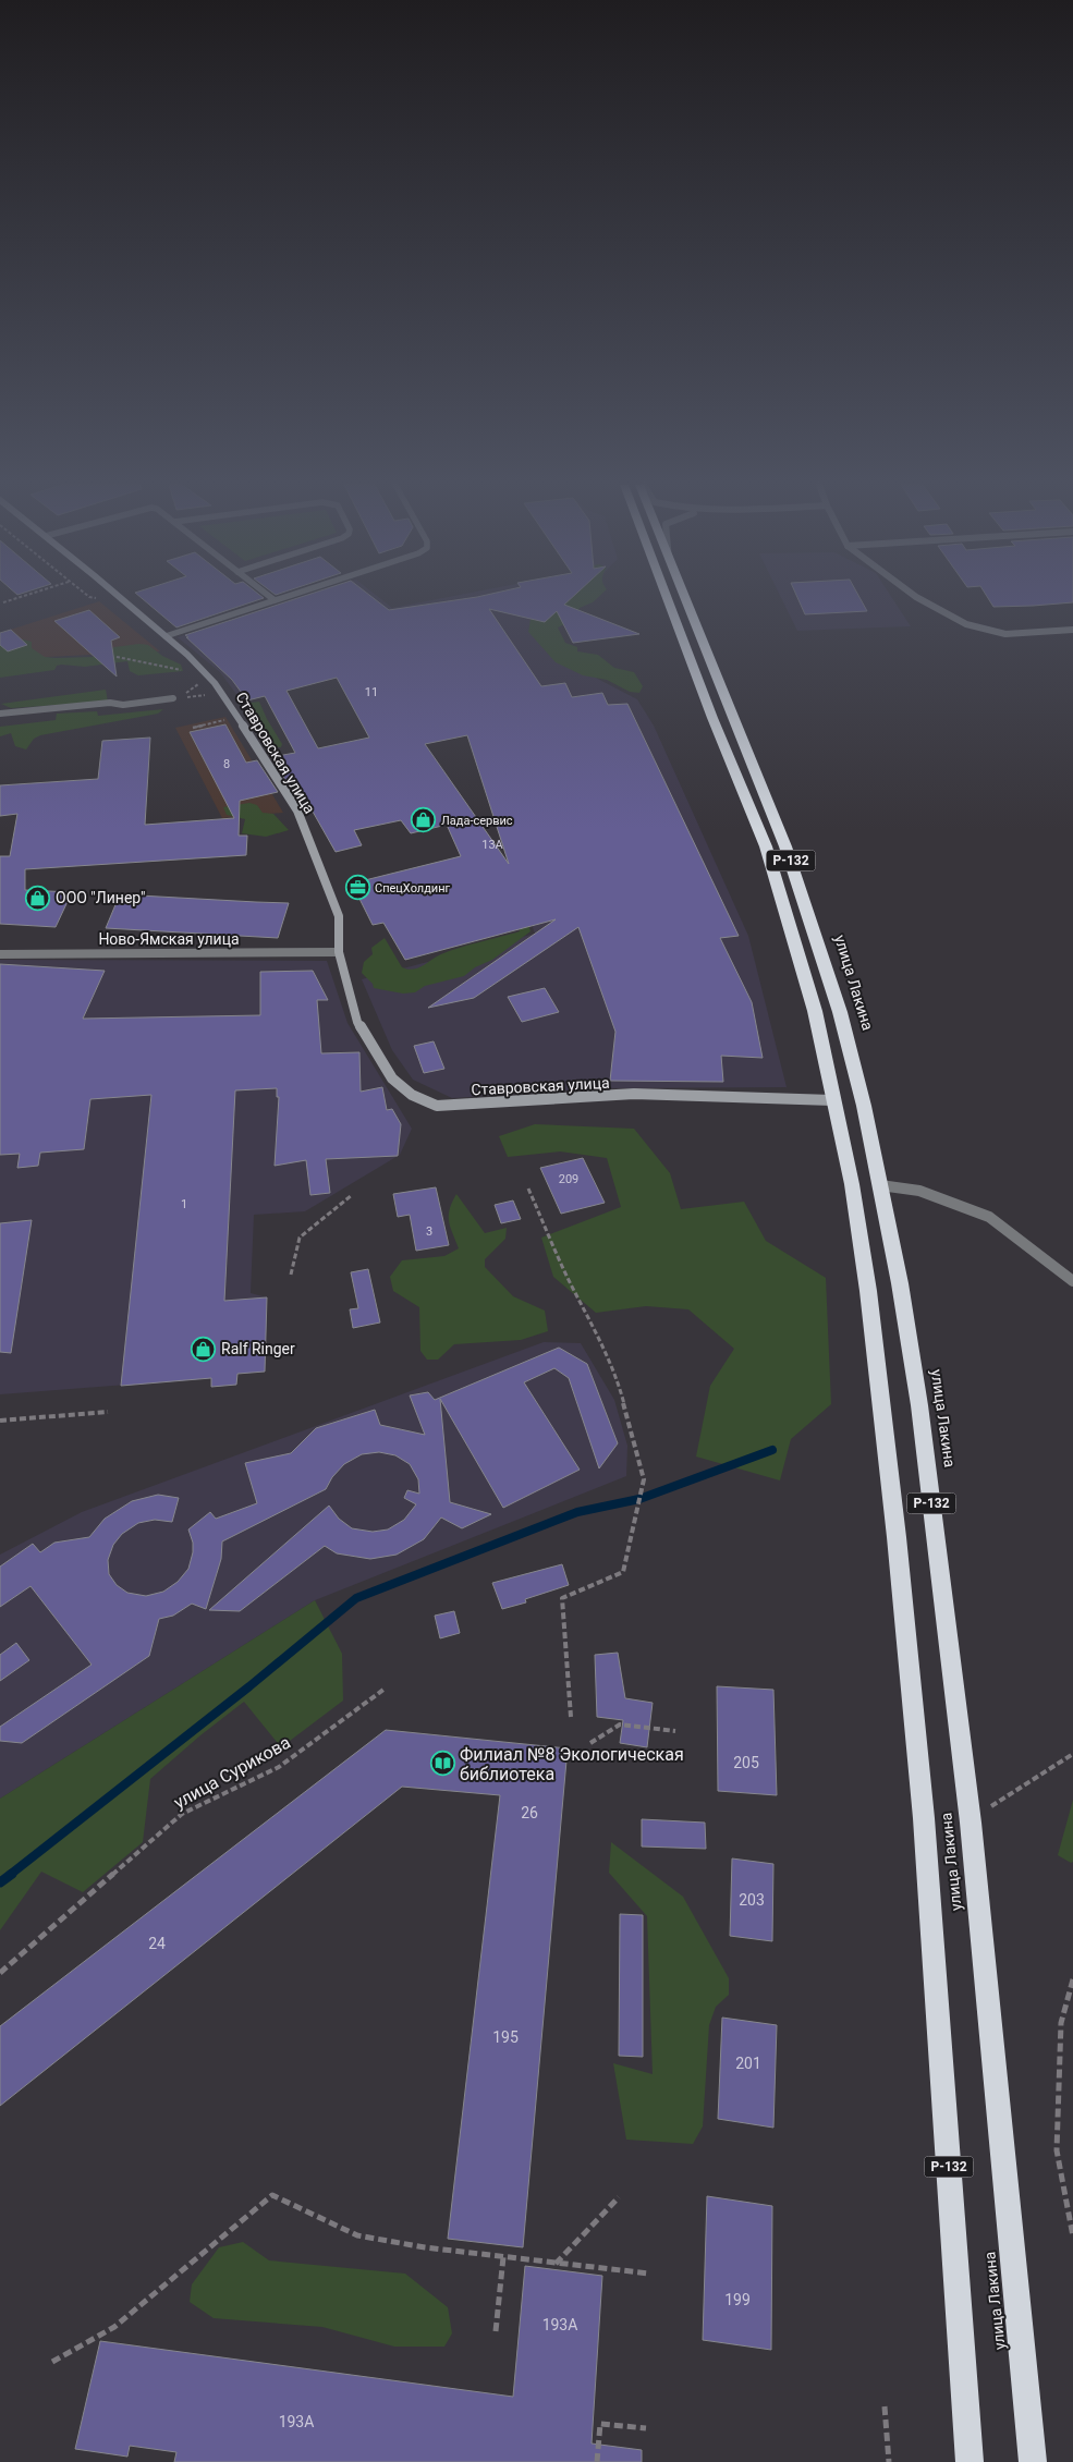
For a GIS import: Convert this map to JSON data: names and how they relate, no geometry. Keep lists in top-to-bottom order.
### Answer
{
  "streets": {
    "highway": ["Р-132", "улица Лакина"],
    "street": ["Ставровская улица", "Ново-Ямская улица"],
    "path": ["улица Сурикова"]
  },
  "crossings": [
    ["Ставровская улица", "Ново-Ямская улица"],
    ["Ставровская улица", "улица Лакина"]
  ],
  "places": {
    "shop": ["Лада-сервис", "ООО \"Линер\"", "Ralf Ringer"],
    "office": ["СпецХолдинг"],
    "library": ["Филиал №8 Экологическая библиотека"]
  },
  "house_numbers": [
    "11",
    "8",
    "13А",
    "209",
    "1",
    "3",
    "205",
    "26",
    "203",
    "24",
    "195",
    "201",
    "199",
    "193А",
    "193А"
  ]
}
